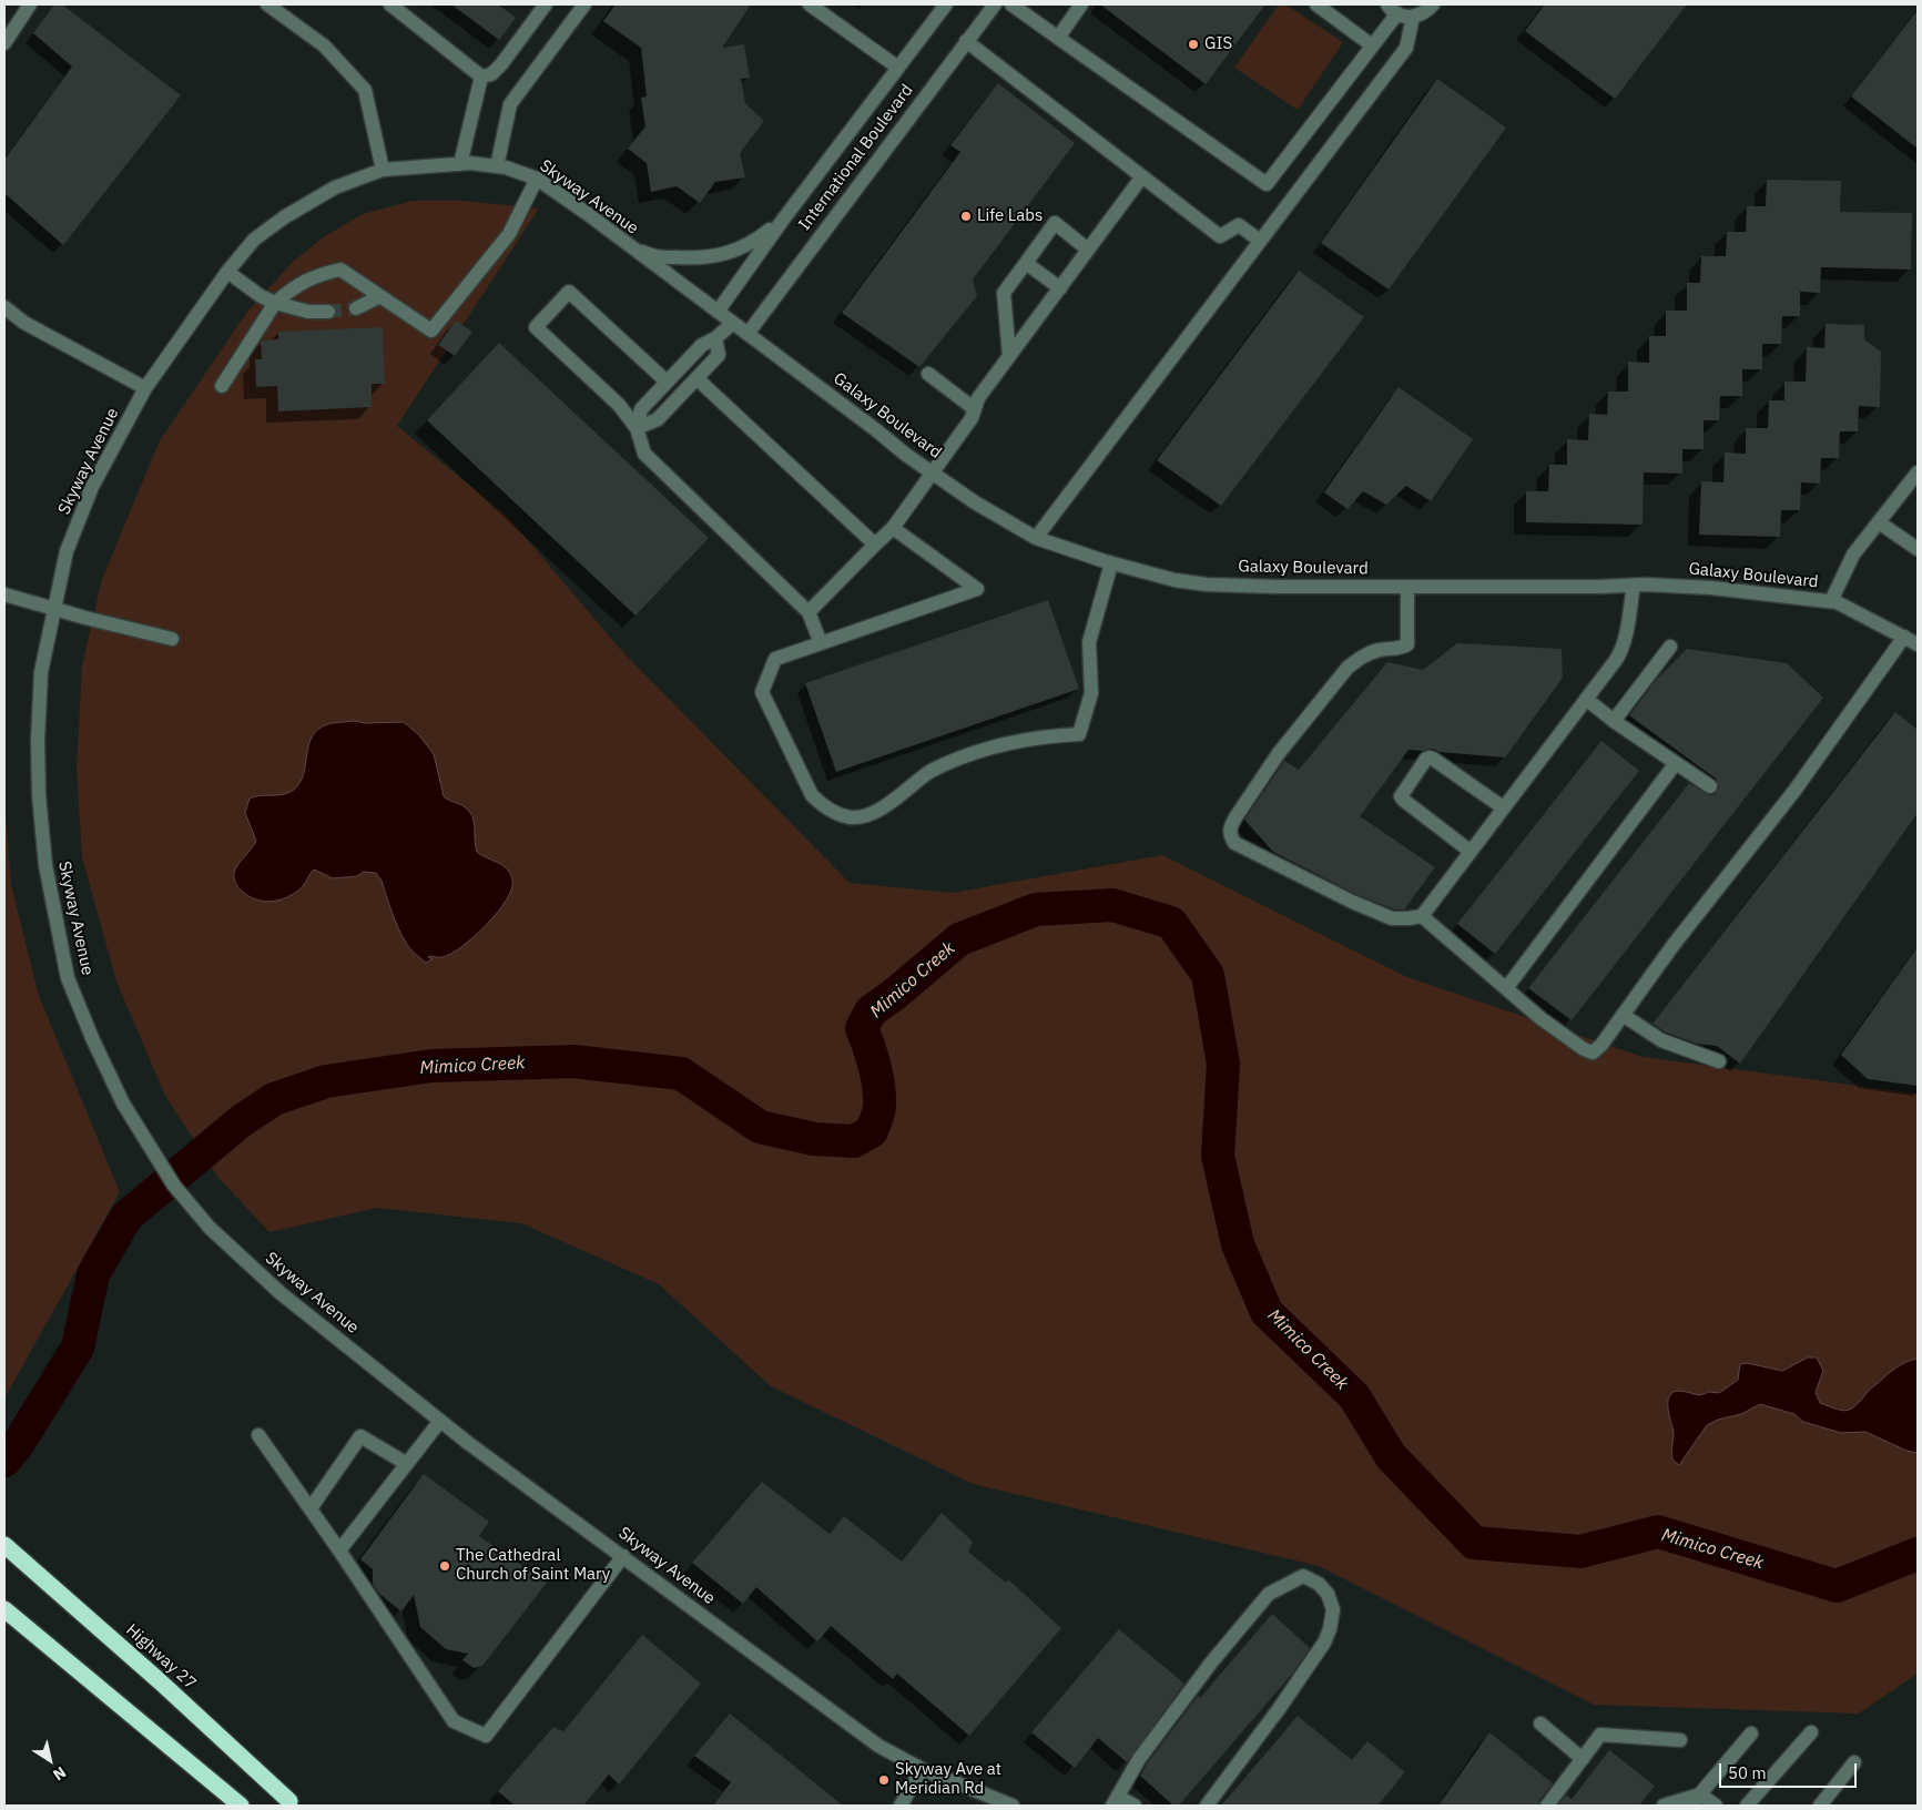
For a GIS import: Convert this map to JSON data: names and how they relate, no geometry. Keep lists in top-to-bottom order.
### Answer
{
  "streets": {
    "highway": ["Highway 27"],
    "street": ["International Boulevard", "Skyway Avenue", "Galaxy Boulevard"]
  },
  "crossings": [
    ["International Boulevard", "Skyway Avenue"],
    ["International Boulevard", "Galaxy Boulevard"],
    ["Skyway Avenue", "Galaxy Boulevard"]
  ],
  "water": ["Mimico Creek"],
  "places": [
    "GIS",
    "Life Labs",
    "The Cathedral Church of Saint Mary",
    "Skyway Ave at Meridian Rd"
  ],
  "scale_bar": "50 m",
  "north": "bottom right"
}
